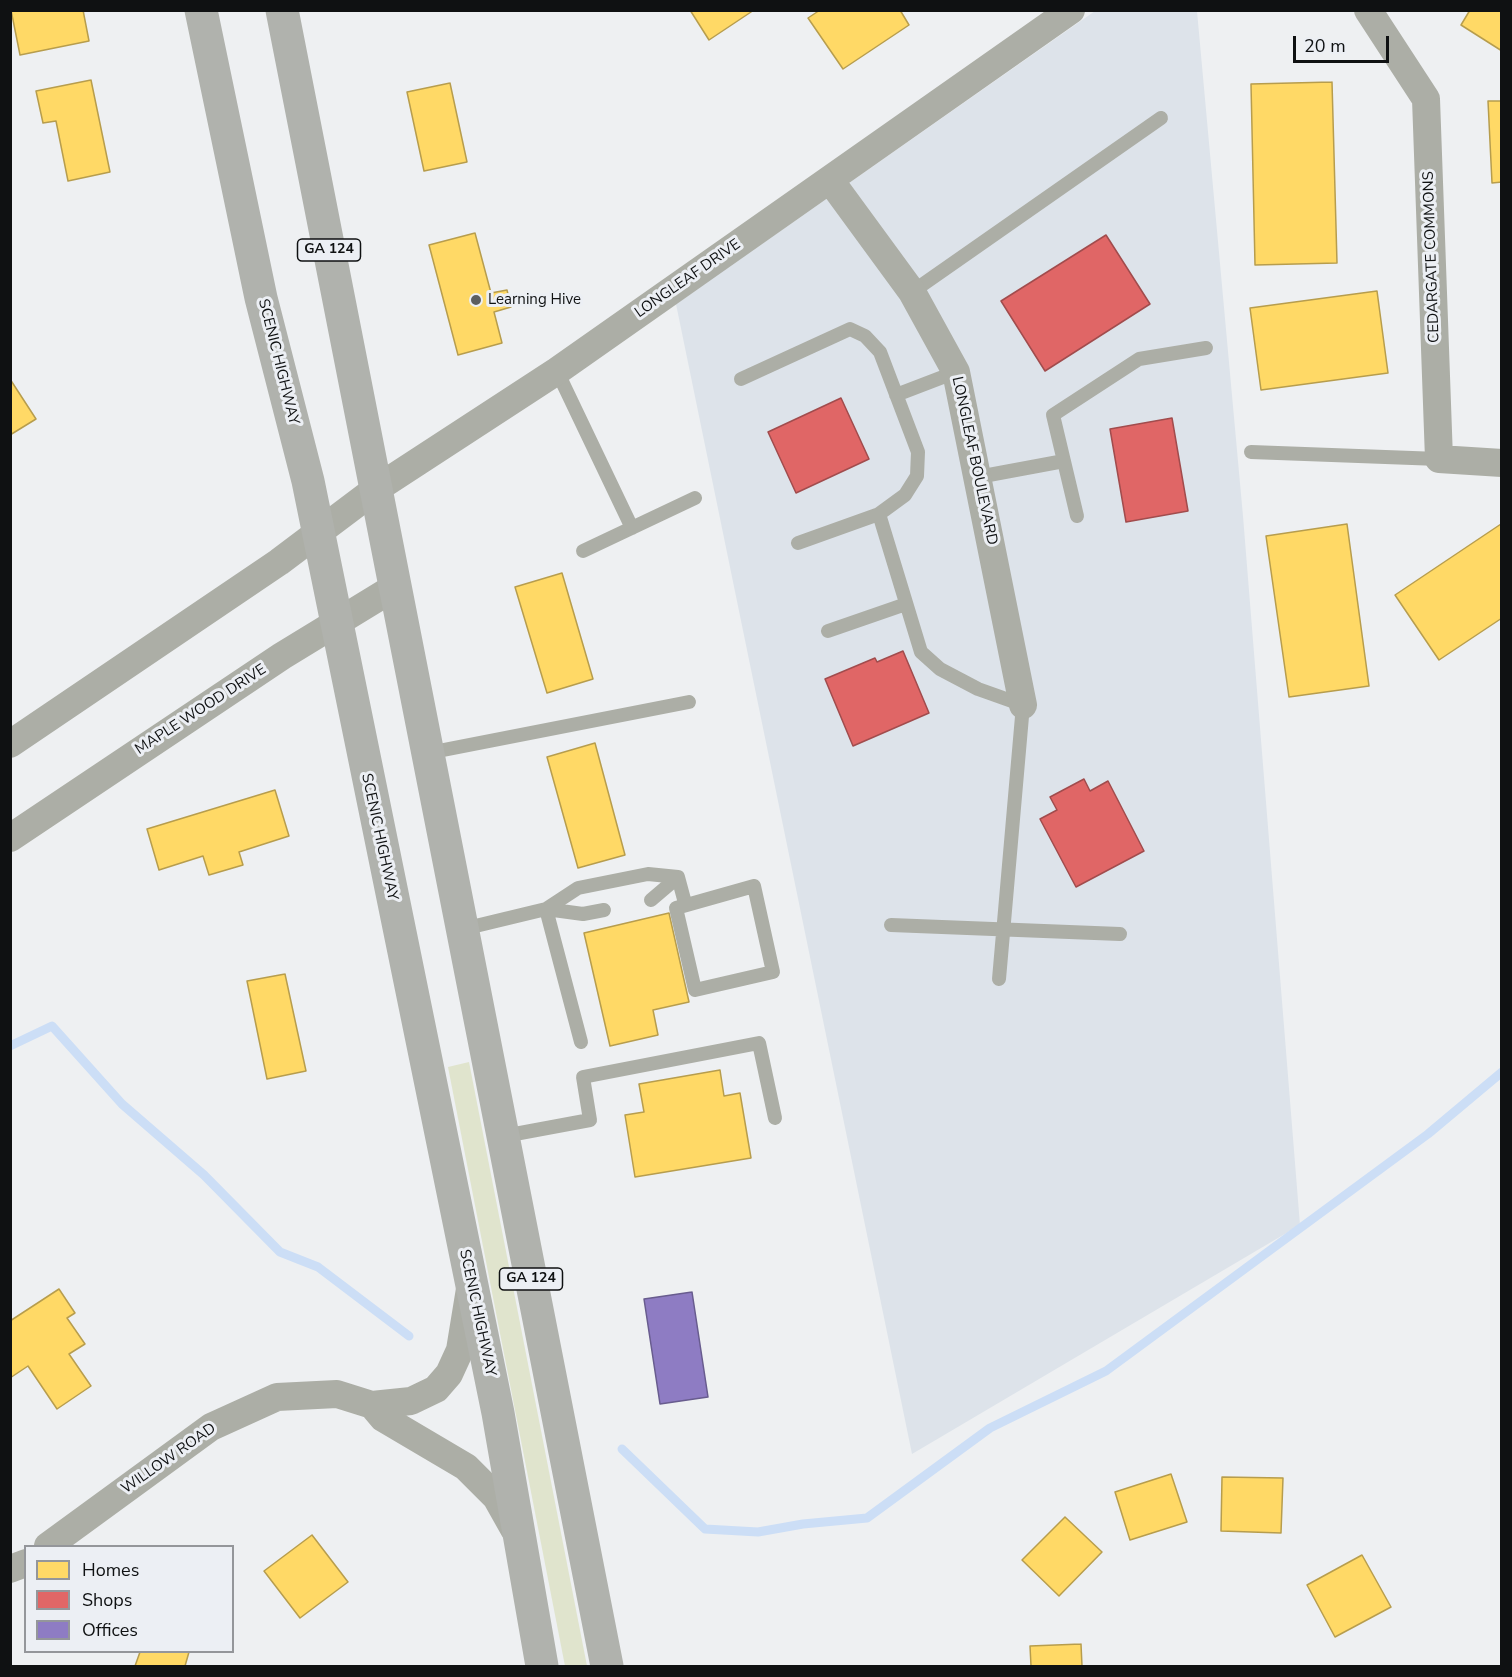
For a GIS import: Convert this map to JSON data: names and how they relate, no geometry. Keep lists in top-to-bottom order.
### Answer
{
  "streets": {
    "highway": ["GA 124", "SCENIC HIGHWAY"],
    "street": [
      "CEDARGATE COMMONS",
      "LONGLEAF DRIVE",
      "LONGLEAF BOULEVARD",
      "MAPLE WOOD DRIVE",
      "WILLOW ROAD"
    ]
  },
  "crossings": [
    ["GA 124", "LONGLEAF DRIVE"],
    ["GA 124", "MAPLE WOOD DRIVE"],
    ["LONGLEAF DRIVE", "SCENIC HIGHWAY"],
    ["LONGLEAF DRIVE", "LONGLEAF BOULEVARD"],
    ["SCENIC HIGHWAY", "MAPLE WOOD DRIVE"]
  ],
  "places": ["Learning Hive"],
  "legend": ["Homes", "Shops", "Offices"],
  "scale_bar": "20 m"
}
